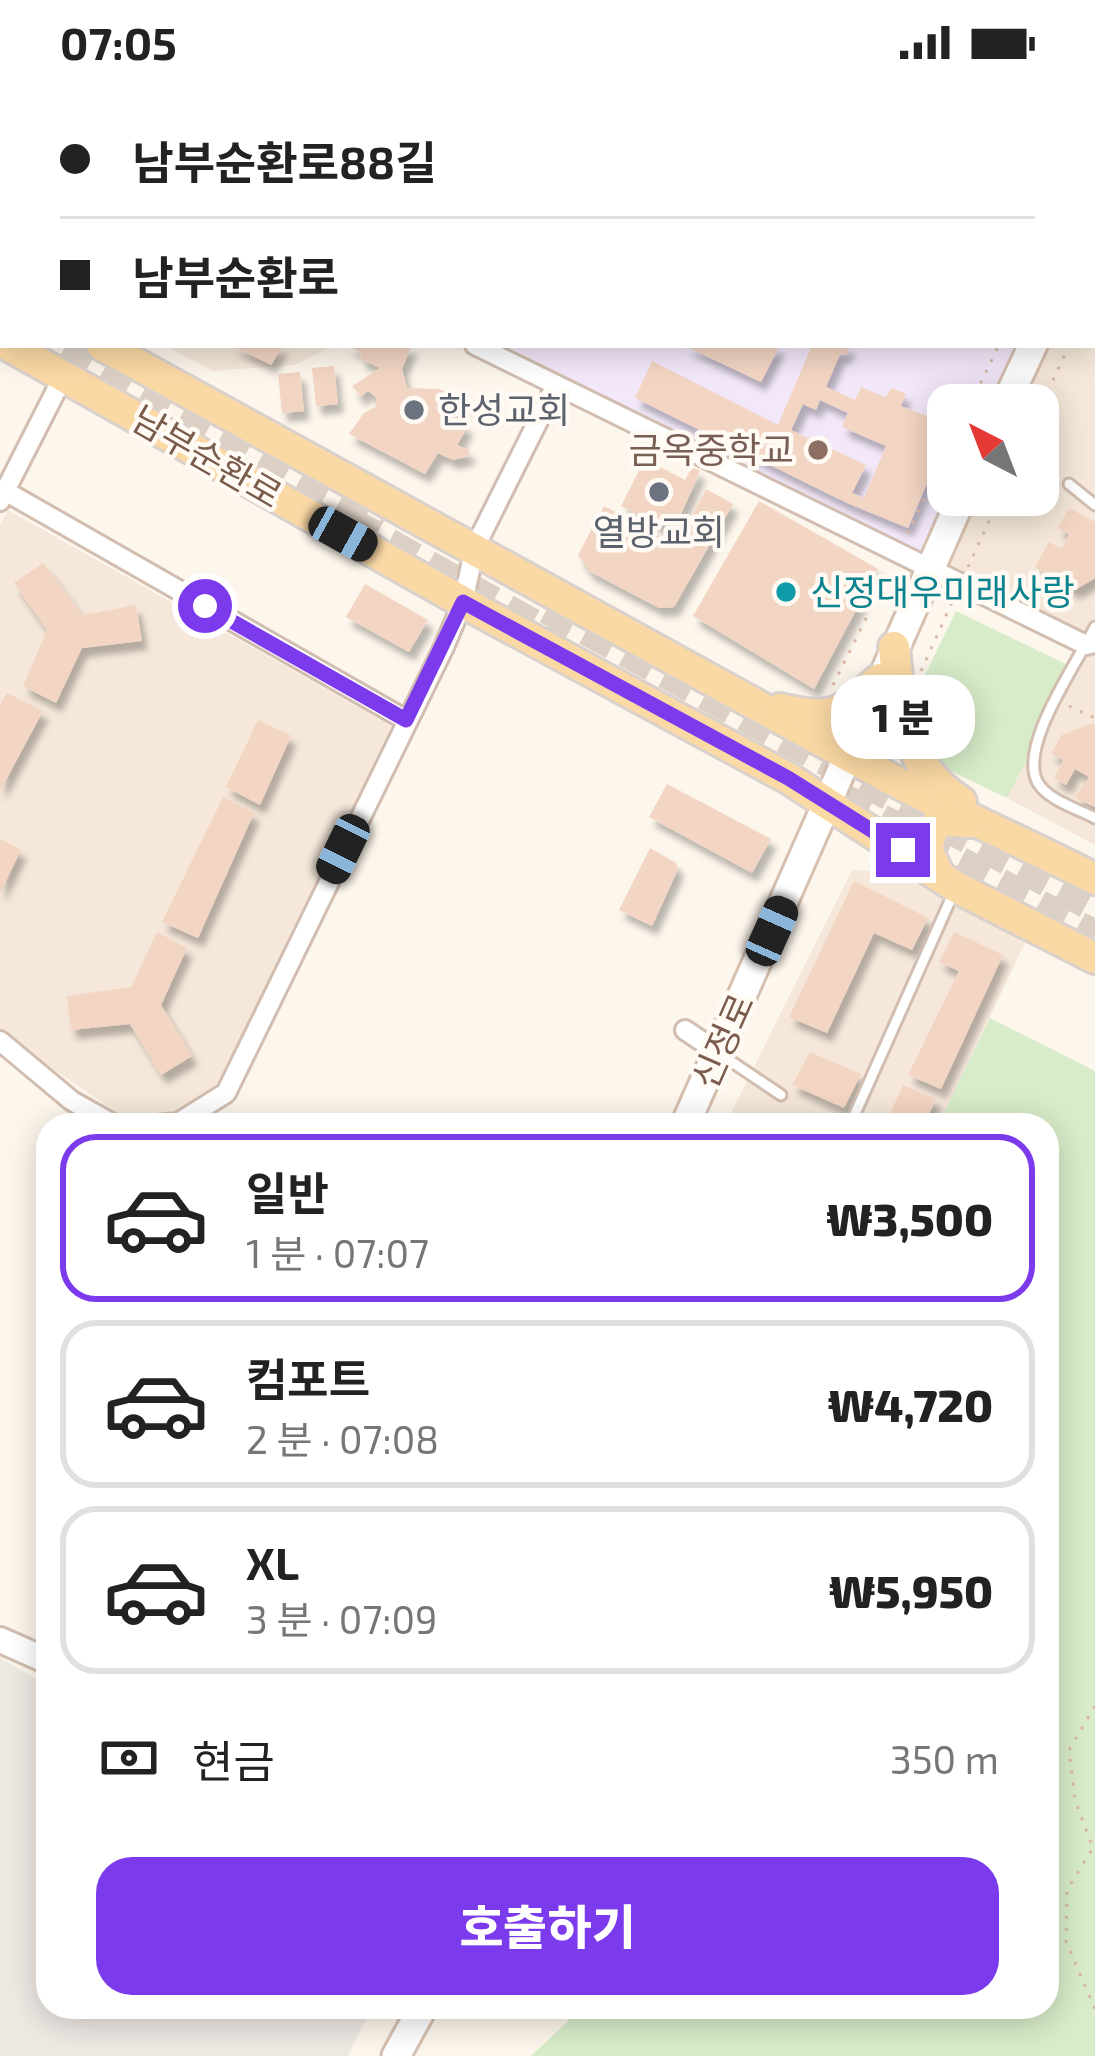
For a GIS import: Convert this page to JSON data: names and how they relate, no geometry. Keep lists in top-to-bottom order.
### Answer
{
  "streets": {
    "main road": ["남부순환로", "신정로"]
  },
  "crossings": [
    ["남부순환로", "신정로"]
  ],
  "places": [
    "한성교회",
    "금옥중학교",
    "열방교회",
    "신정대우미래사랑"
  ],
  "north": "top left",
  "page": {
    "status": "07:05",
    "banner": ["남부순환로88길", "남부순환로"],
    "bubble": "1 분",
    "list": [
      {
        "name": "일반",
        "note": "1 분 · 07:07",
        "value": "₩3,500"
      },
      {
        "name": "컴포트",
        "note": "2 분 · 07:08",
        "value": "₩4,720"
      },
      {
        "name": "XL",
        "note": "3 분 · 07:09",
        "value": "₩5,950"
      }
    ],
    "pay": ["현금", "350 m"],
    "buttons": "호출하기"
  }
}
